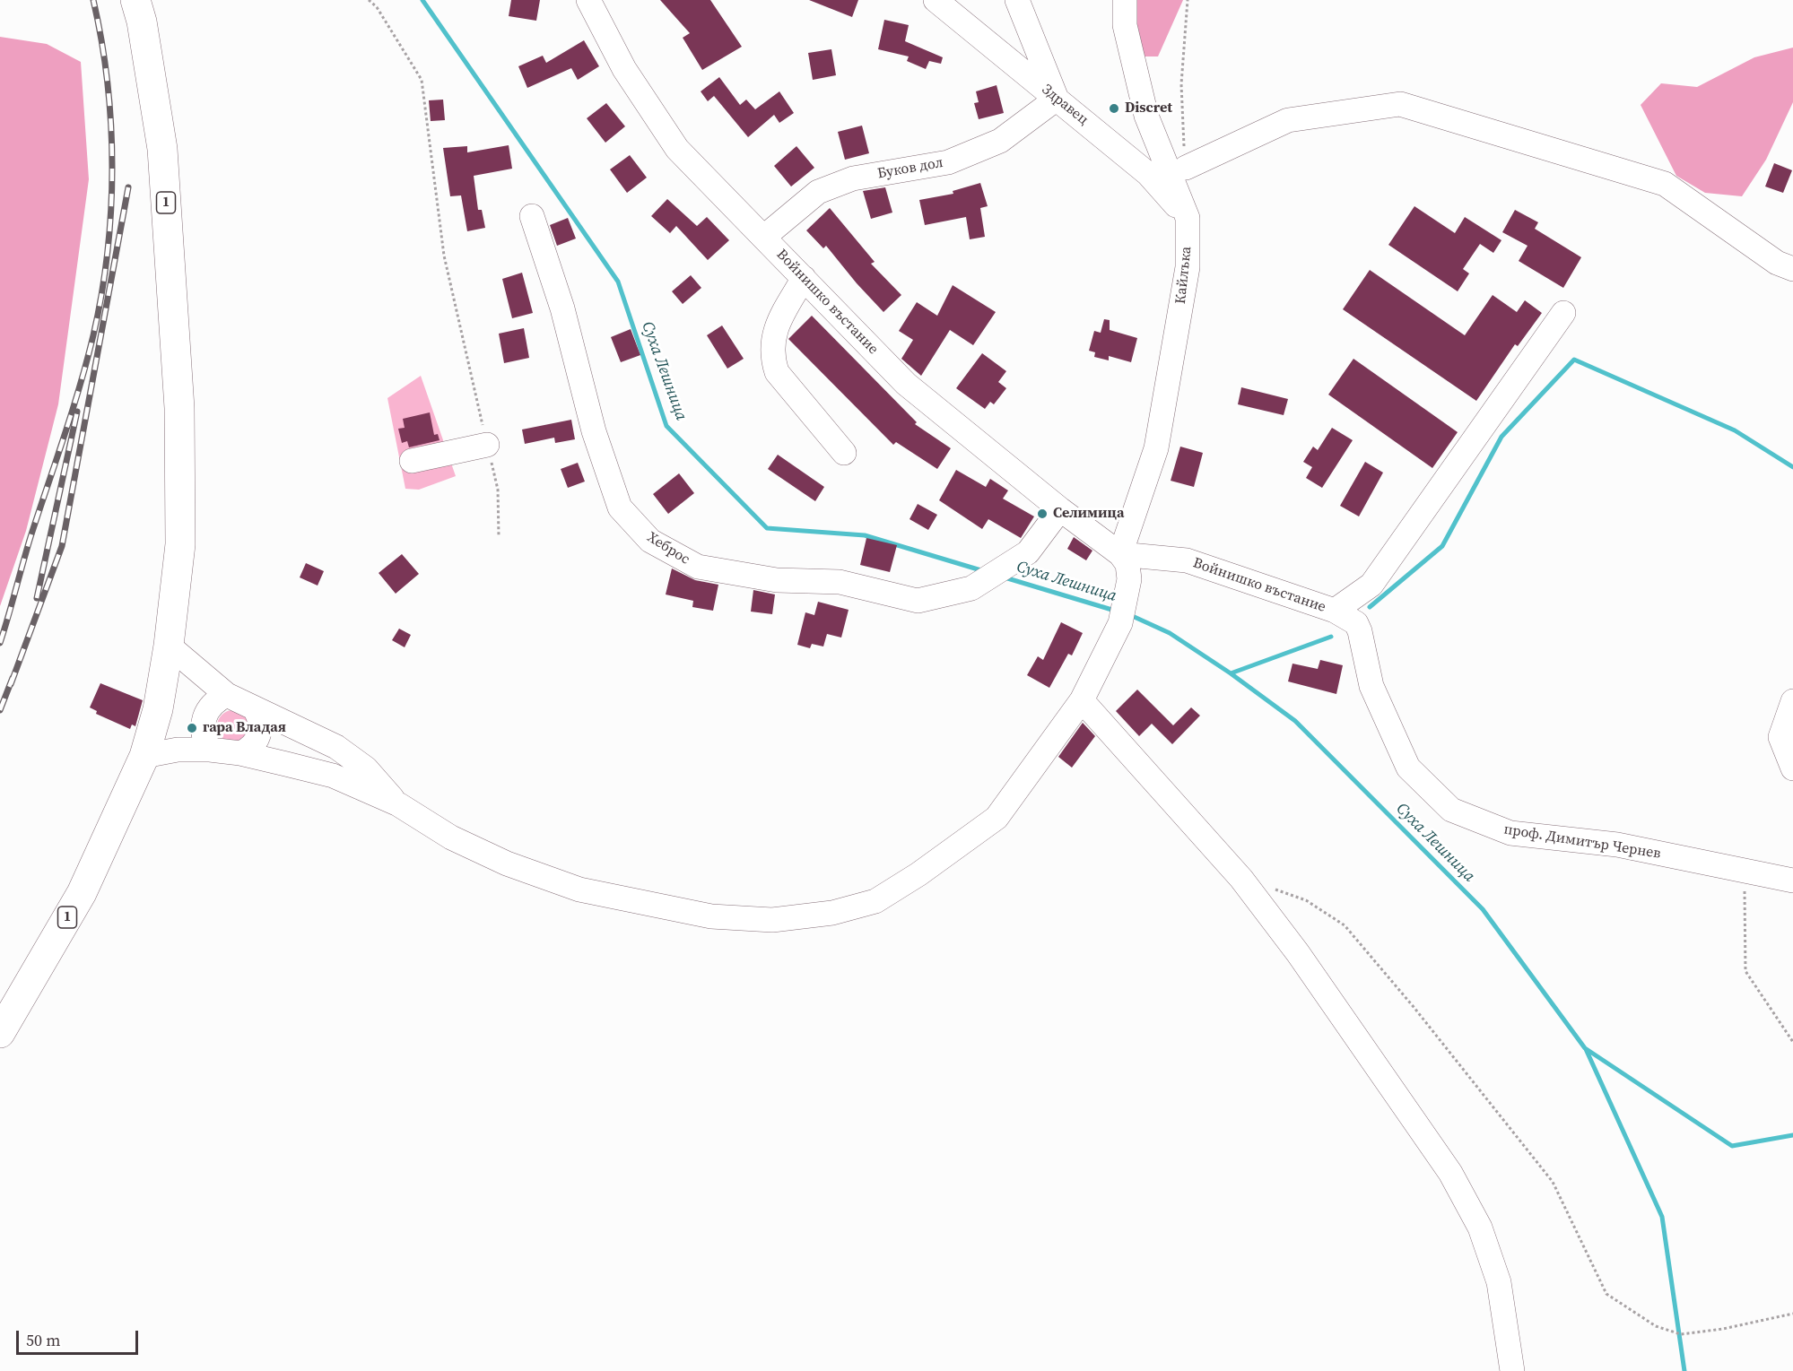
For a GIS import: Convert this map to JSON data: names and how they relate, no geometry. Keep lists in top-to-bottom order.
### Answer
{
  "streets": {
    "highway": ["1"],
    "street": [
      "Здравец",
      "Буков дол",
      "Кайлъка",
      "Войнишко въстание",
      "Хеброс",
      "проф. Димитър Чернев"
    ]
  },
  "crossings": [
    ["Здравец", "Буков дол"],
    ["Здравец", "Кайлъка"],
    ["Буков дол", "Войнишко въстание"],
    ["Кайлъка", "Войнишко въстание"],
    ["Войнишко въстание", "Хеброс"],
    ["Войнишко въстание", "проф. Димитър Чернев"]
  ],
  "water": ["Суха Лешница"],
  "places": ["Discret", "Селимица", "гара Владая"],
  "scale_bar": "50 m"
}
